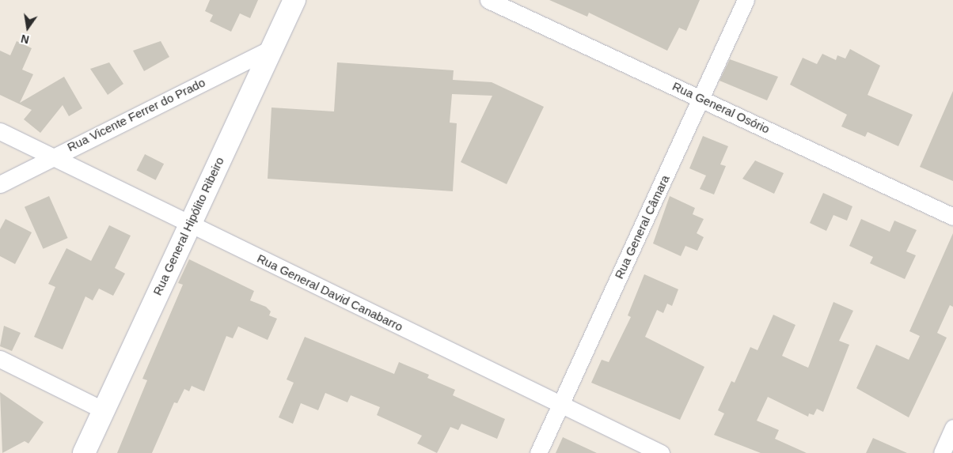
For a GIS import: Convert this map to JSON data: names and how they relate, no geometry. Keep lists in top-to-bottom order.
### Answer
{
  "streets": {
    "street": [
      "Rua General Osório",
      "Rua Vicente Ferrer do Prado",
      "Rua General Hipólito Ribeiro",
      "Rua General Câmara",
      "Rua General David Canabarro"
    ]
  },
  "crossings": [
    ["Rua General Osório", "Rua General Câmara"],
    ["Rua Vicente Ferrer do Prado", "Rua General Hipólito Ribeiro"],
    ["Rua Vicente Ferrer do Prado", "Rua General David Canabarro"],
    ["Rua General Hipólito Ribeiro", "Rua General David Canabarro"],
    ["Rua General Câmara", "Rua General David Canabarro"]
  ],
  "north": "bottom"
}
